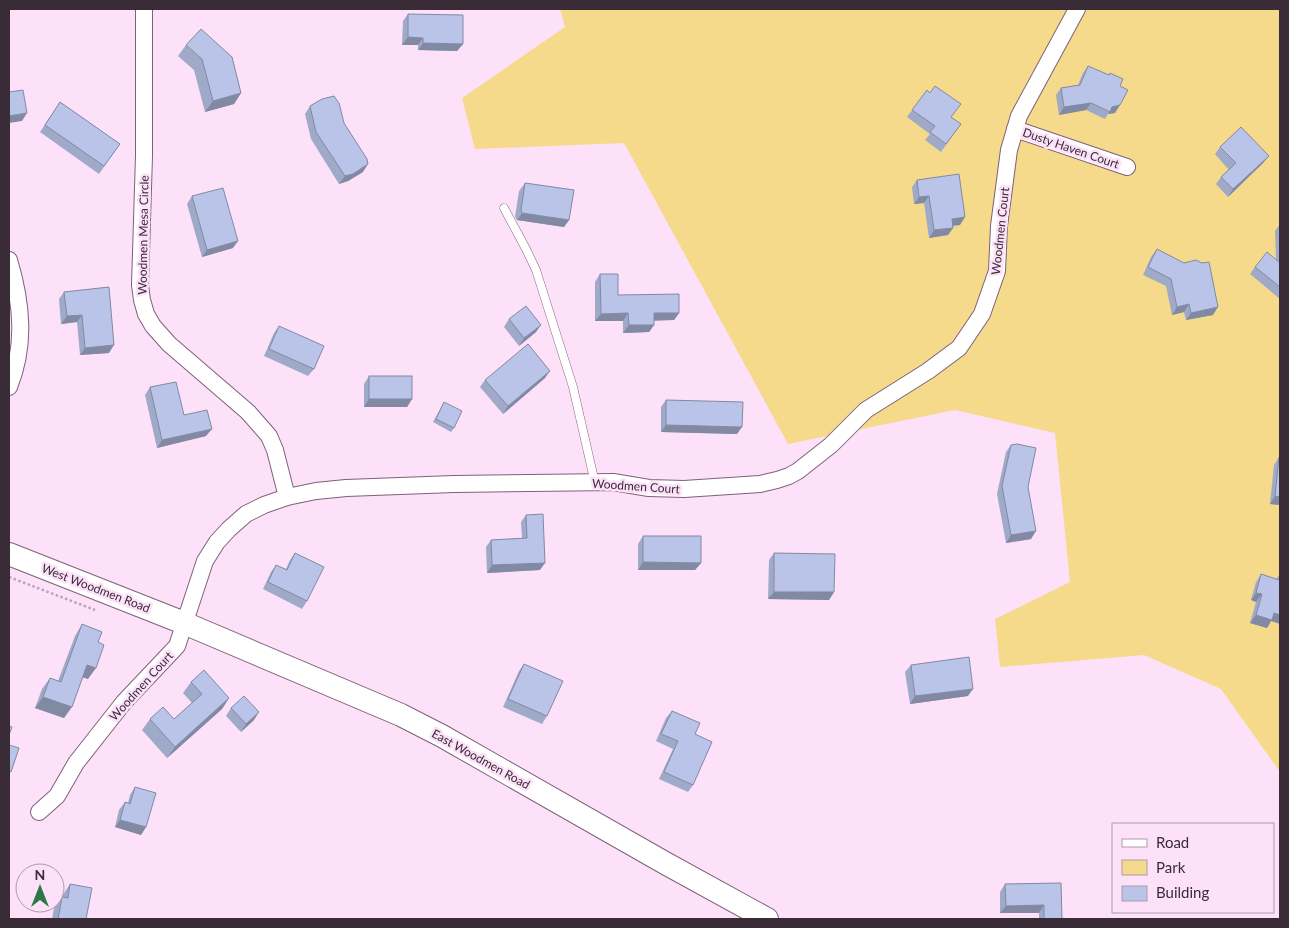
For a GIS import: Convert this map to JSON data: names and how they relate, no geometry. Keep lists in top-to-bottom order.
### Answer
{
  "streets": {
    "main road": ["West Woodmen Road", "East Woodmen Road"],
    "street": ["Dusty Haven Court", "Woodmen Court", "Woodmen Mesa Circle"]
  },
  "crossings": [
    ["Dusty Haven Court", "Woodmen Court"],
    ["Woodmen Court", "Woodmen Mesa Circle"],
    ["Woodmen Court", "West Woodmen Road"],
    ["Woodmen Court", "East Woodmen Road"],
    ["West Woodmen Road", "East Woodmen Road"]
  ],
  "legend": ["Road", "Park", "Building"],
  "north": "top"
}
